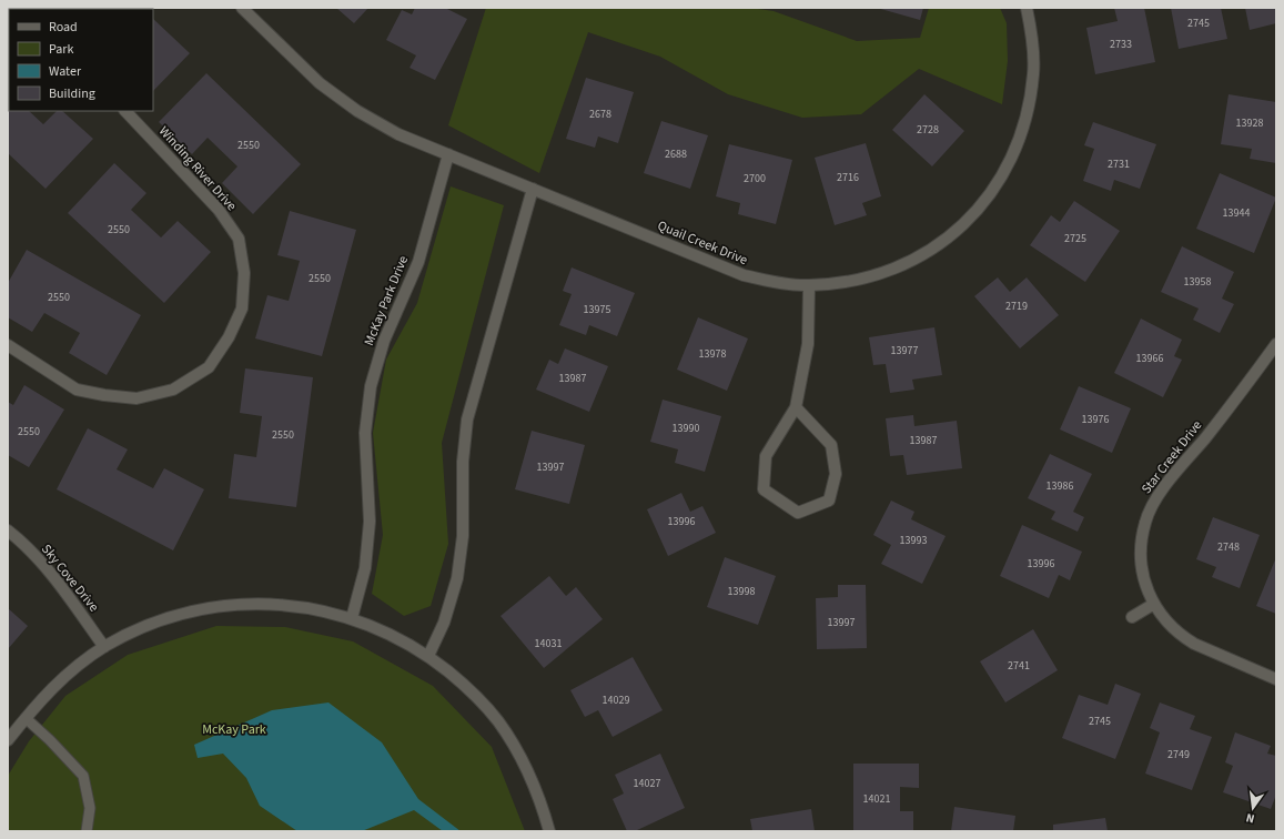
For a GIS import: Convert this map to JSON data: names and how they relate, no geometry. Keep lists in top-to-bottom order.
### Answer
{
  "streets": {
    "street": [
      "Winding River Drive",
      "Quail Creek Drive",
      "McKay Park Drive",
      "Star Creek Drive",
      "Sky Cove Drive"
    ]
  },
  "crossings": [
    ["Quail Creek Drive", "McKay Park Drive"]
  ],
  "parks": ["McKay Park"],
  "house_numbers": [
    "2745",
    "2733",
    "2678",
    "13928",
    "2728",
    "2550",
    "2688",
    "2731",
    "2716",
    "2700",
    "13944",
    "2550",
    "2725",
    "2550",
    "13958",
    "2550",
    "2719",
    "13975",
    "13977",
    "13978",
    "13966",
    "13987",
    "13976",
    "13990",
    "2550",
    "2550",
    "13987",
    "13997",
    "13986",
    "13996",
    "13993",
    "2748",
    "13996",
    "13998",
    "13997",
    "14031",
    "2741",
    "14029",
    "2745",
    "2749",
    "14027",
    "14021"
  ],
  "legend": [
    "Road",
    "Park",
    "Water",
    "Building"
  ],
  "north": "bottom"
}
